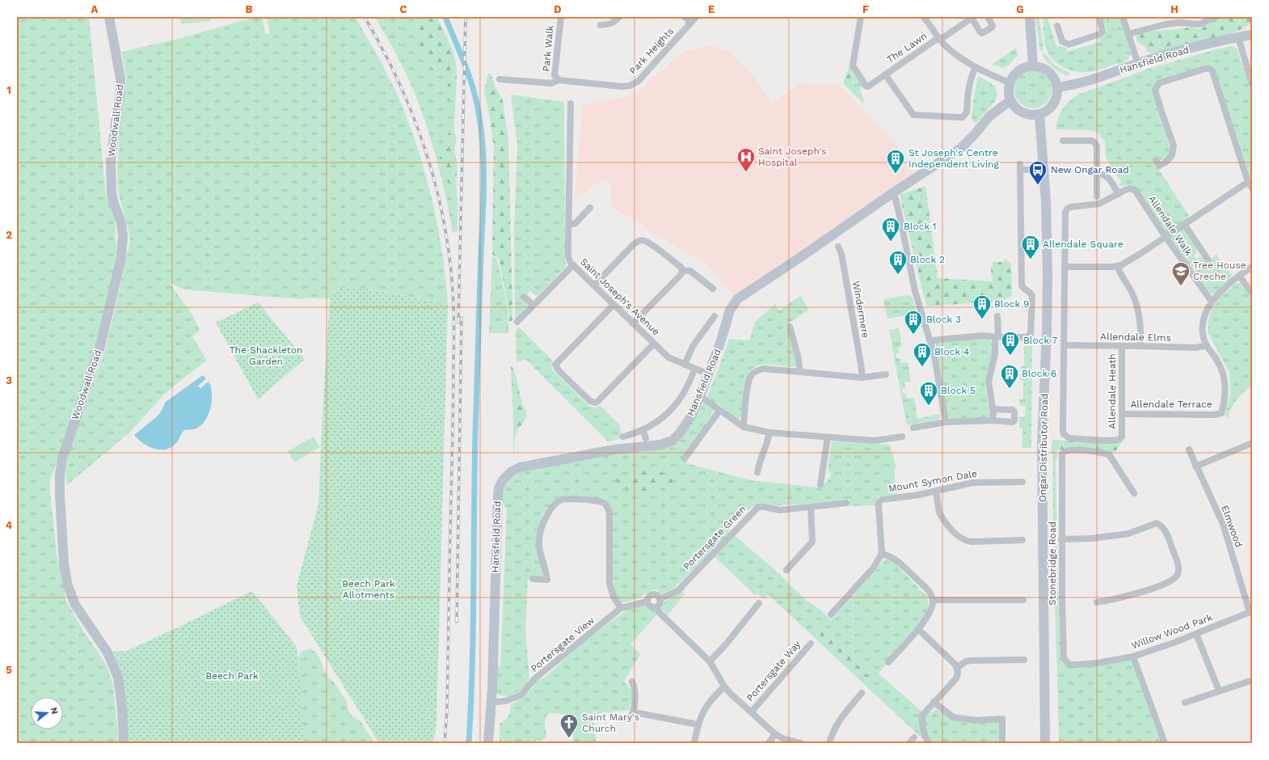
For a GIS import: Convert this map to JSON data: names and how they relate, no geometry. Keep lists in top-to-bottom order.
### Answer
{
  "streets": {
    "street": [
      "The Lawn",
      "Park Walk",
      "Park Heights",
      "Hansfield Road",
      "Woodwall Road",
      "Allendale Walk",
      "Saint Joseph's Avenue",
      "Windermere",
      "Allendale Elms",
      "Allendale Heath",
      "Allendale Terrace",
      "Ongar Distributor Road",
      "Mount Symon Dale",
      "Elmwood",
      "Portersgate Green",
      "Stonebridge Road",
      "Willow Wood Park",
      "Portersgate View",
      "Portersgate Way"
    ]
  },
  "crossings": [
    ["Park Walk", "Park Heights"],
    ["Hansfield Road", "Saint Joseph's Avenue"],
    ["Hansfield Road", "Ongar Distributor Road"],
    ["Hansfield Road", "Portersgate View"],
    ["Allendale Walk", "Allendale Elms"],
    ["Allendale Walk", "Allendale Heath"],
    ["Allendale Elms", "Allendale Heath"],
    ["Allendale Elms", "Allendale Terrace"],
    ["Allendale Heath", "Allendale Terrace"],
    ["Elmwood", "Willow Wood Park"],
    ["Portersgate Green", "Portersgate View"],
    ["Stonebridge Road", "Willow Wood Park"]
  ],
  "parks": ["The Shackleton Garden", "Beech Park Allotments", "Beech Park"],
  "places": {
    "hospital": ["Saint Joseph's Hospital"],
    "building": [
      "St Joseph's Centre Independent Living",
      "Block 1",
      "Allendale Square",
      "Block 2",
      "Block 9",
      "Block 3",
      "Block 7",
      "Block 4",
      "Block 6",
      "Block 5"
    ],
    "bus stop": ["New Ongar Road"],
    "school or university": ["Tree House Creche"],
    "church": ["Saint Mary's Church"]
  },
  "north": "right",
  "grid": {
    "columns": [
      "A",
      "B",
      "C",
      "D",
      "E",
      "F",
      "G",
      "H"
    ],
    "rows": [
      "1",
      "2",
      "3",
      "4",
      "5"
    ]
  }
}
